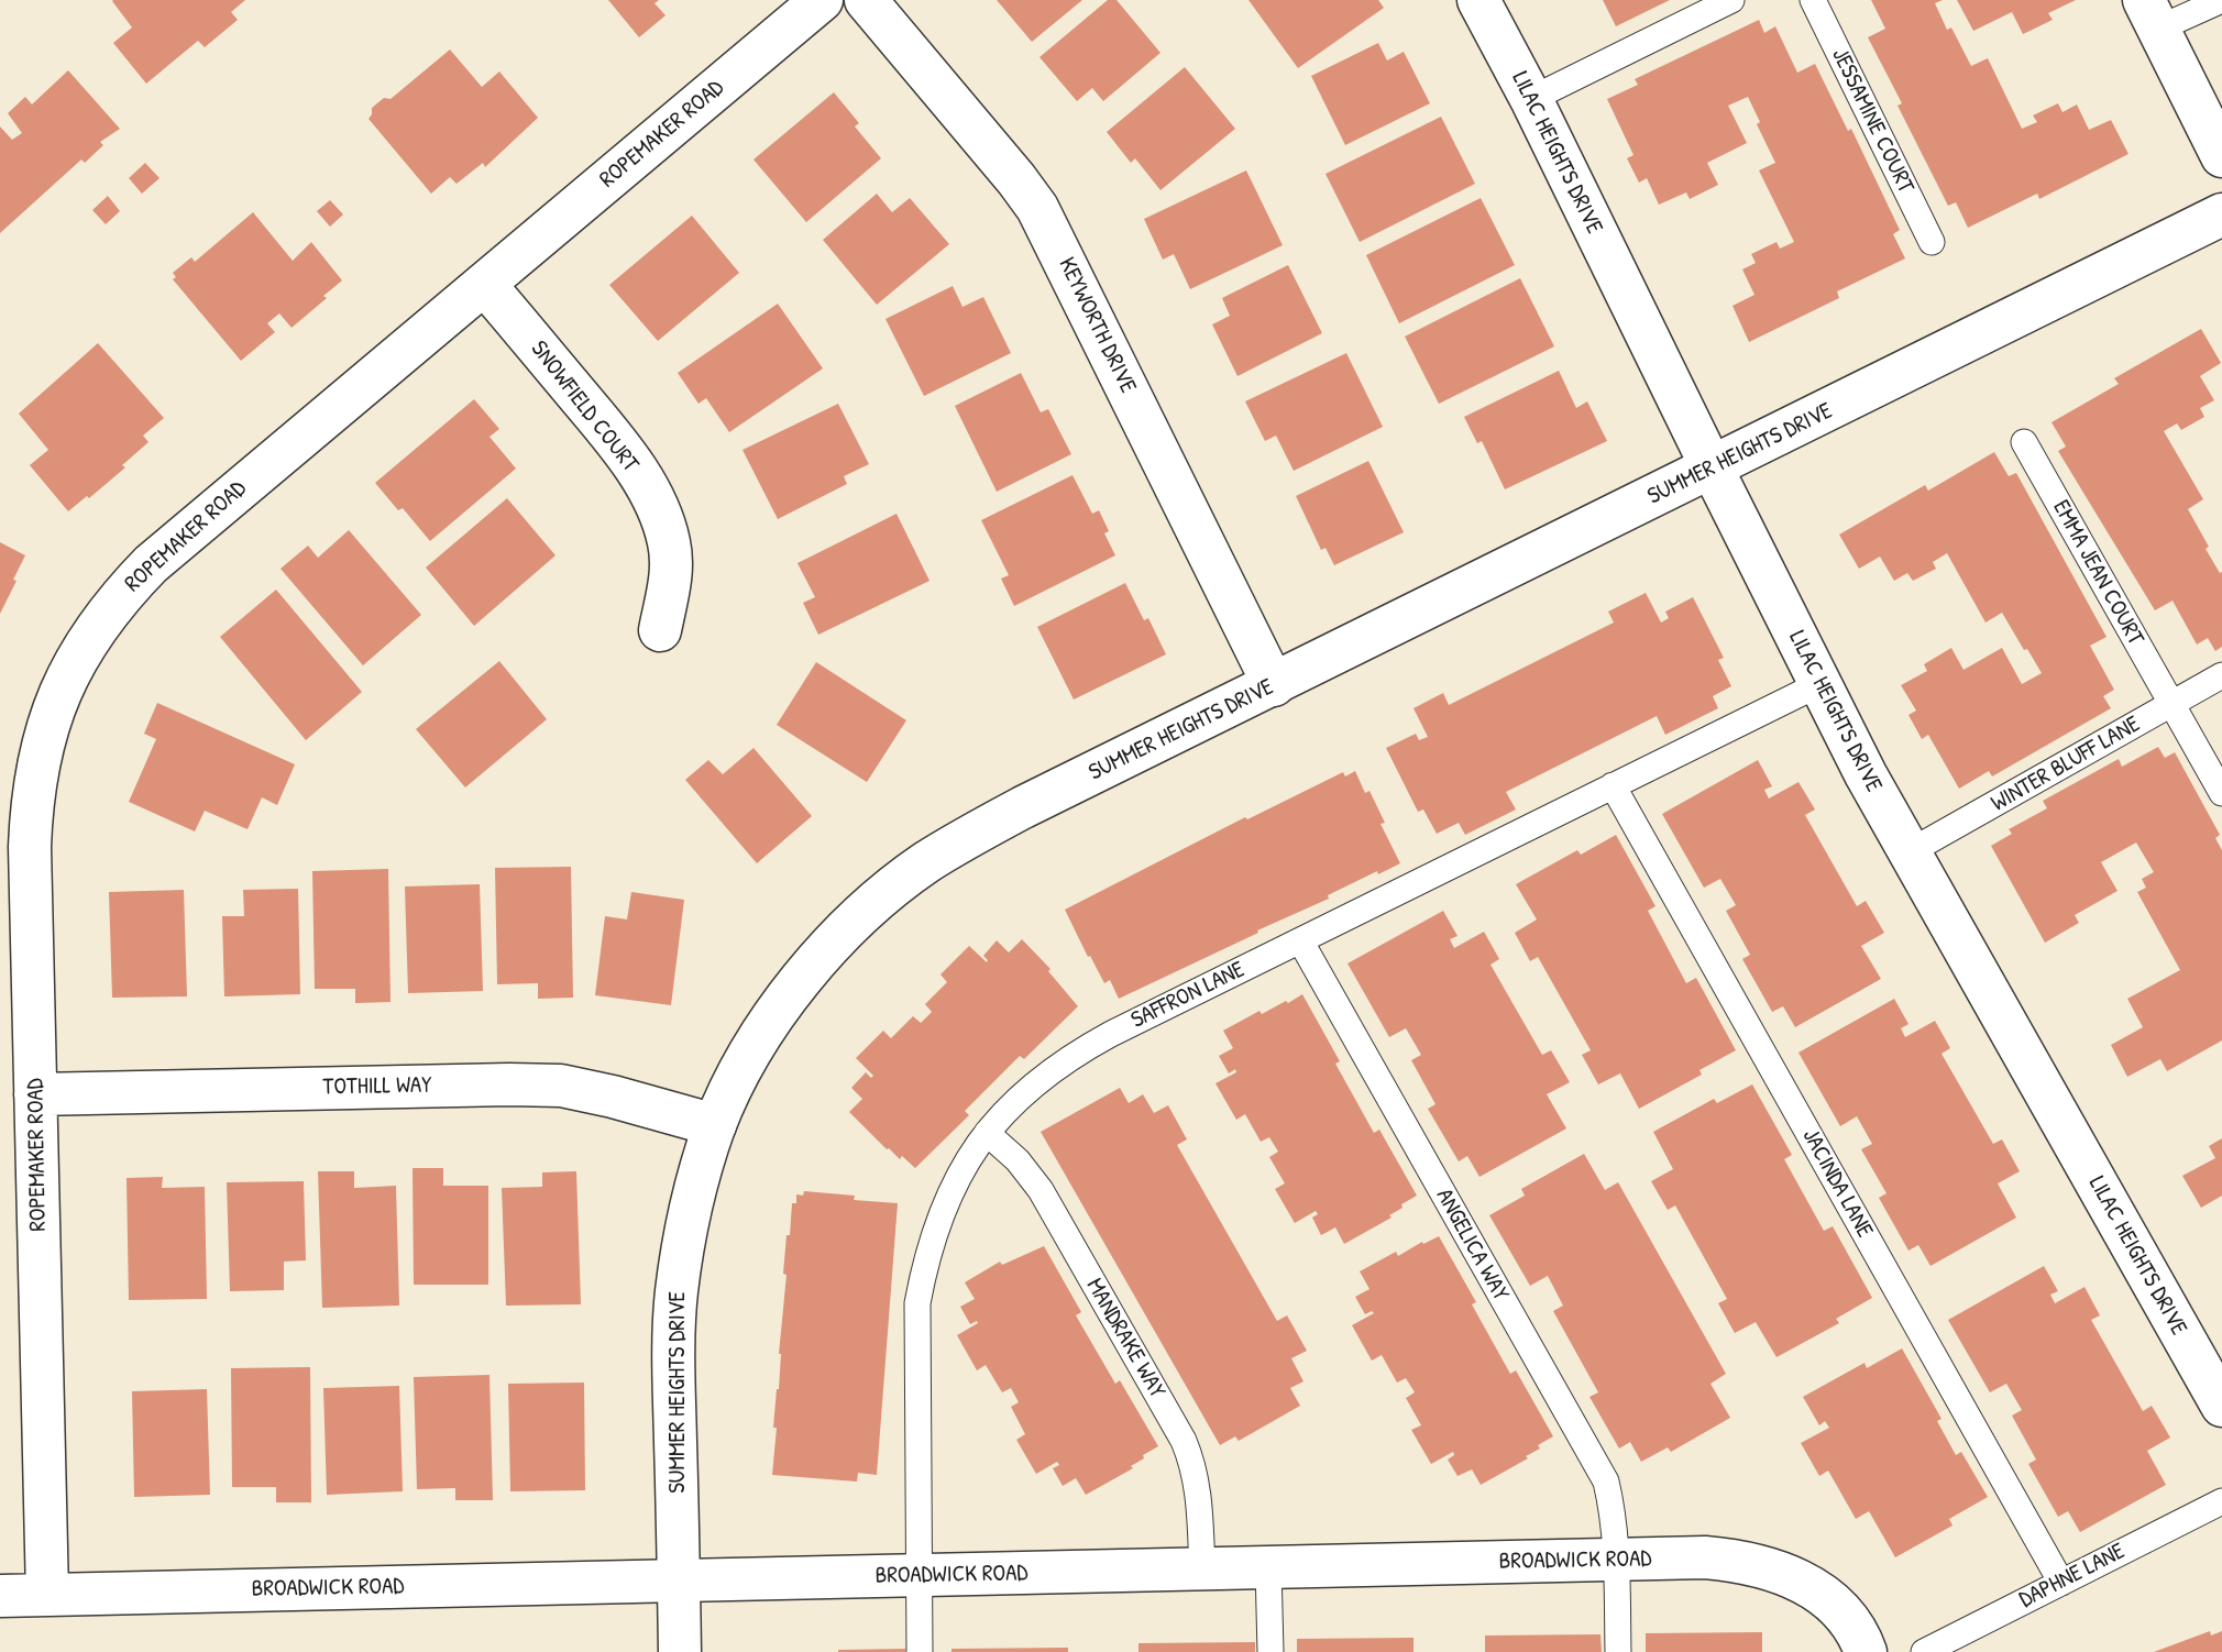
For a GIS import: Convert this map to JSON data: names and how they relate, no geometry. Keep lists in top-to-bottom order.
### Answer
{
  "streets": {
    "street": [
      "ROPEMAKER ROAD",
      "LILAC HEIGHTS DRIVE",
      "KEYWORTH DRIVE",
      "SNOWFIELD COURT",
      "SUMMER HEIGHTS DRIVE",
      "TOTHILL WAY",
      "BROADWICK ROAD"
    ],
    "lane": [
      "JESSAMINE COURT",
      "EMMA JEAN COURT",
      "WINTER BLUFF LANE",
      "SAFFRON LANE",
      "JACINDA LANE",
      "ANGELICA WAY",
      "MANDRAKE WAY",
      "DAPHNE LANE"
    ]
  },
  "crossings": [
    ["ROPEMAKER ROAD", "SNOWFIELD COURT"],
    ["ROPEMAKER ROAD", "TOTHILL WAY"],
    ["ROPEMAKER ROAD", "BROADWICK ROAD"],
    ["LILAC HEIGHTS DRIVE", "SUMMER HEIGHTS DRIVE"],
    ["LILAC HEIGHTS DRIVE", "WINTER BLUFF LANE"],
    ["LILAC HEIGHTS DRIVE", "SAFFRON LANE"],
    ["KEYWORTH DRIVE", "SUMMER HEIGHTS DRIVE"],
    ["SUMMER HEIGHTS DRIVE", "TOTHILL WAY"],
    ["SUMMER HEIGHTS DRIVE", "BROADWICK ROAD"],
    ["EMMA JEAN COURT", "WINTER BLUFF LANE"],
    ["SAFFRON LANE", "JACINDA LANE"],
    ["SAFFRON LANE", "ANGELICA WAY"],
    ["SAFFRON LANE", "MANDRAKE WAY"],
    ["SAFFRON LANE", "BROADWICK ROAD"],
    ["JACINDA LANE", "DAPHNE LANE"],
    ["ANGELICA WAY", "BROADWICK ROAD"],
    ["MANDRAKE WAY", "BROADWICK ROAD"]
  ]
}
